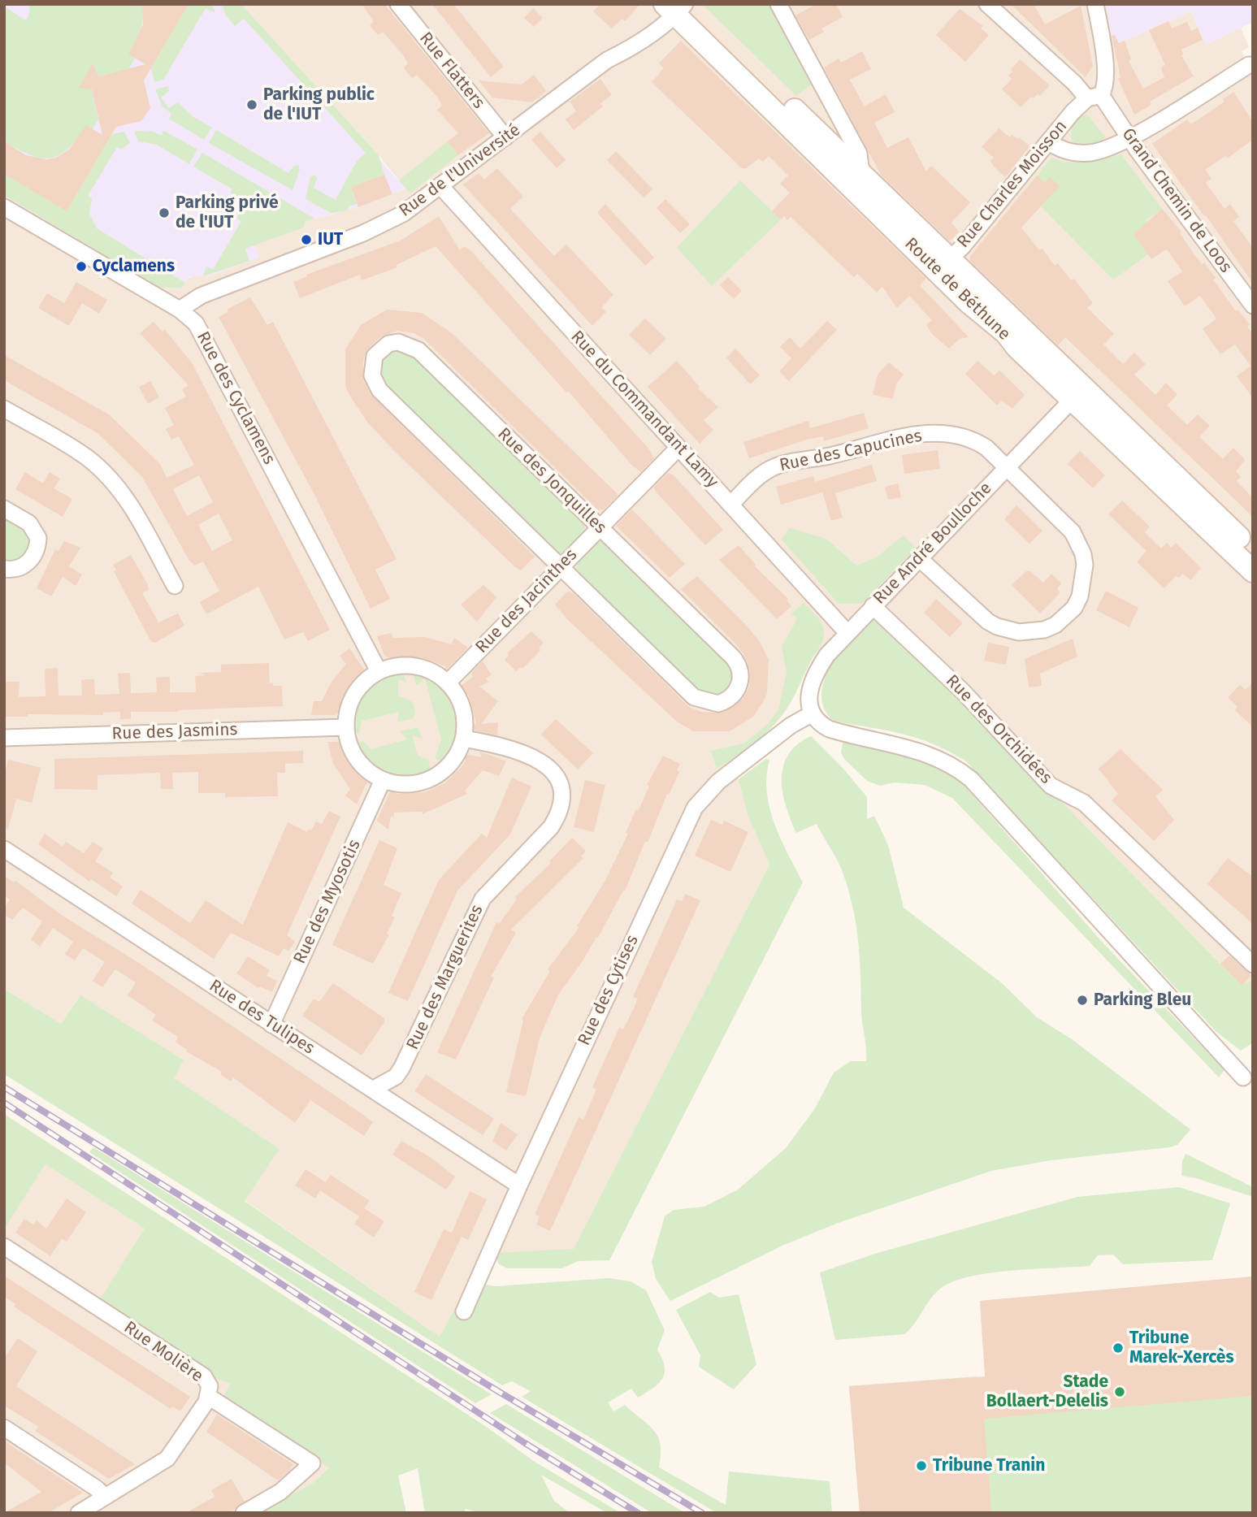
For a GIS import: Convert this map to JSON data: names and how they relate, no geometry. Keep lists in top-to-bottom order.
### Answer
{
  "streets": {
    "main road": ["Route de Béthune"],
    "street": [
      "Rue Flatters",
      "Rue de l'Université",
      "Rue Charles Moisson",
      "Grand Chemin de Loos",
      "Rue des Cyclamens",
      "Rue du Commandant Lamy",
      "Rue des Capucines",
      "Rue des Jonquilles",
      "Rue André Boulloche",
      "Rue des Jacinthes",
      "Rue des Orchidées",
      "Rue des Jasmins",
      "Rue des Myosotis",
      "Rue des Marguerites",
      "Rue des Cytises",
      "Rue des Tulipes",
      "Rue Molière"
    ]
  },
  "crossings": [
    ["Rue Flatters", "Rue de l'Université"],
    ["Rue de l'Université", "Route de Béthune"],
    ["Rue de l'Université", "Rue des Cyclamens"],
    ["Rue de l'Université", "Rue du Commandant Lamy"],
    ["Rue Charles Moisson", "Grand Chemin de Loos"],
    ["Rue Charles Moisson", "Route de Béthune"],
    ["Route de Béthune", "Rue André Boulloche"],
    ["Rue des Cyclamens", "Rue des Jacinthes"],
    ["Rue des Cyclamens", "Rue des Jasmins"],
    ["Rue des Cyclamens", "Rue des Myosotis"],
    ["Rue des Cyclamens", "Rue des Marguerites"],
    ["Rue du Commandant Lamy", "Rue des Capucines"],
    ["Rue du Commandant Lamy", "Rue André Boulloche"],
    ["Rue du Commandant Lamy", "Rue des Jacinthes"],
    ["Rue des Capucines", "Rue André Boulloche"],
    ["Rue des Jonquilles", "Rue des Jacinthes"],
    ["Rue André Boulloche", "Rue des Orchidées"],
    ["Rue André Boulloche", "Rue des Cytises"],
    ["Rue des Jacinthes", "Rue des Jasmins"],
    ["Rue des Jacinthes", "Rue des Myosotis"],
    ["Rue des Jacinthes", "Rue des Marguerites"],
    ["Rue des Jasmins", "Rue des Myosotis"],
    ["Rue des Jasmins", "Rue des Marguerites"],
    ["Rue des Myosotis", "Rue des Marguerites"],
    ["Rue des Myosotis", "Rue des Tulipes"],
    ["Rue des Marguerites", "Rue des Tulipes"],
    ["Rue des Cytises", "Rue des Tulipes"]
  ],
  "places": [
    "Parking public de l'IUT",
    "Parking privé de l'IUT",
    "IUT",
    "Cyclamens",
    "Parking Bleu",
    "Tribune Marek-Xercès",
    "Stade Bollaert-Delelis",
    "Tribune Tranin"
  ]
}
